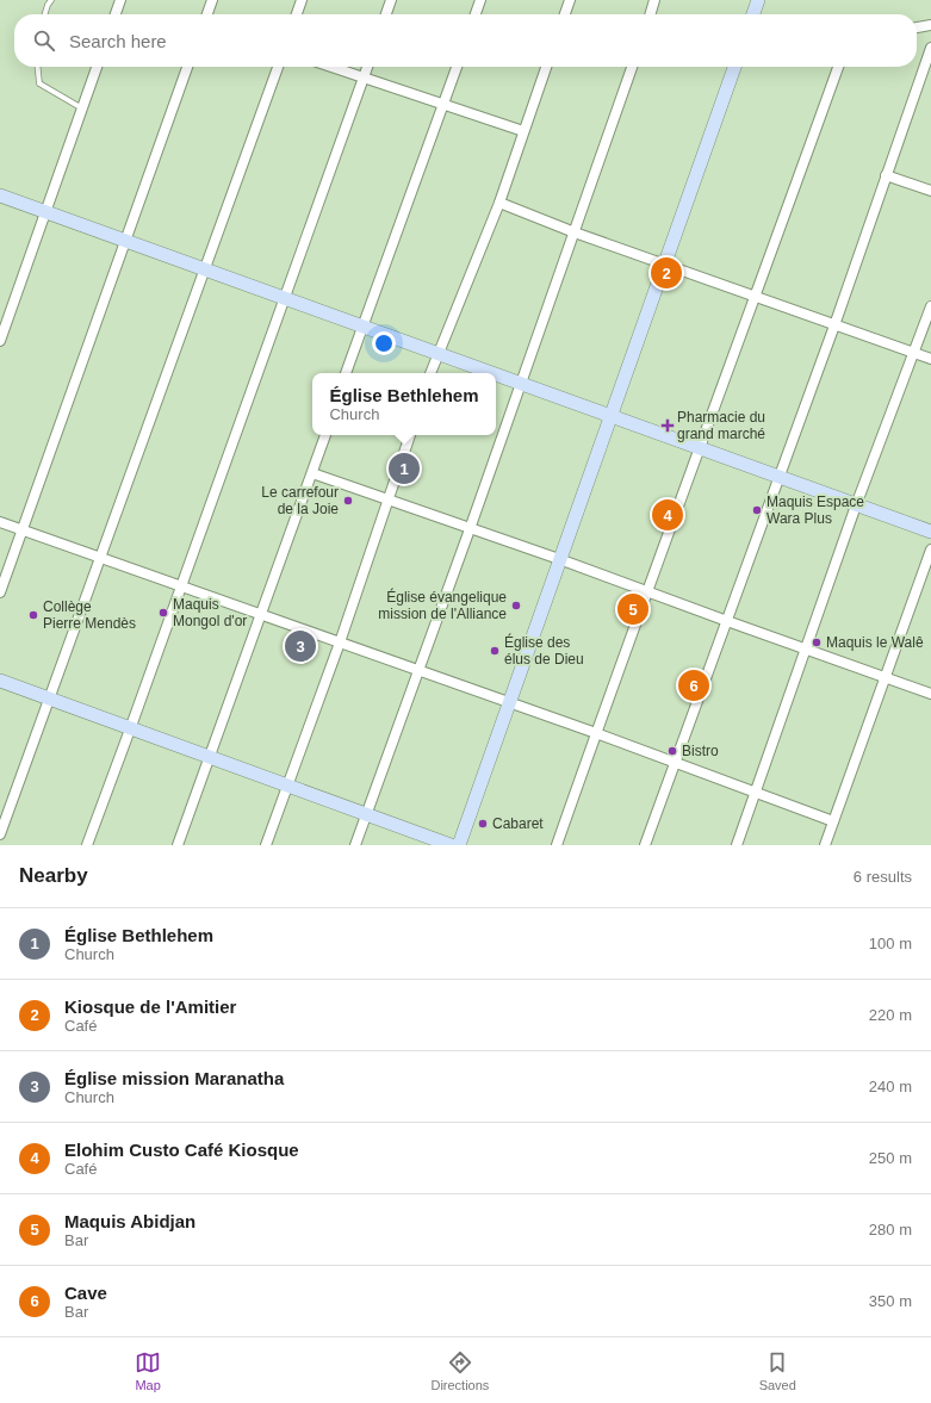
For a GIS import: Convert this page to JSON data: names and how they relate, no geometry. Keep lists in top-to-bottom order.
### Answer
{
  "places": {
    "health": ["Pharmacie du grand marché"],
    "other": [
      "Le carrefour de la Joie",
      "Maquis Espace Wara Plus",
      "Église évangelique mission de l'Alliance",
      "Maquis Mongol d'or",
      "Collège Pierre Mendès",
      "Maquis le Walê",
      "Église des élus de Dieu",
      "Bistro",
      "Cabaret"
    ]
  },
  "page": {
    "search": "Search here",
    "pins": [
      "2",
      "1",
      "4",
      "5",
      "3",
      "6"
    ],
    "popup": ["Église Bethlehem", "Church"],
    "heading": ["Nearby", "6 results"],
    "list": [
      {
        "mark": "1",
        "name": "Église Bethlehem",
        "note": "Church",
        "value": "100 m"
      },
      {
        "mark": "2",
        "name": "Kiosque de l'Amitier",
        "note": "Café",
        "value": "220 m"
      },
      {
        "mark": "3",
        "name": "Église mission Maranatha",
        "note": "Church",
        "value": "240 m"
      },
      {
        "mark": "4",
        "name": "Elohim Custo Café Kiosque",
        "note": "Café",
        "value": "250 m"
      },
      {
        "mark": "5",
        "name": "Maquis Abidjan",
        "note": "Bar",
        "value": "280 m"
      },
      {
        "mark": "6",
        "name": "Cave",
        "note": "Bar",
        "value": "350 m"
      }
    ],
    "nav": ["Map", "Directions", "Saved"]
  }
}
